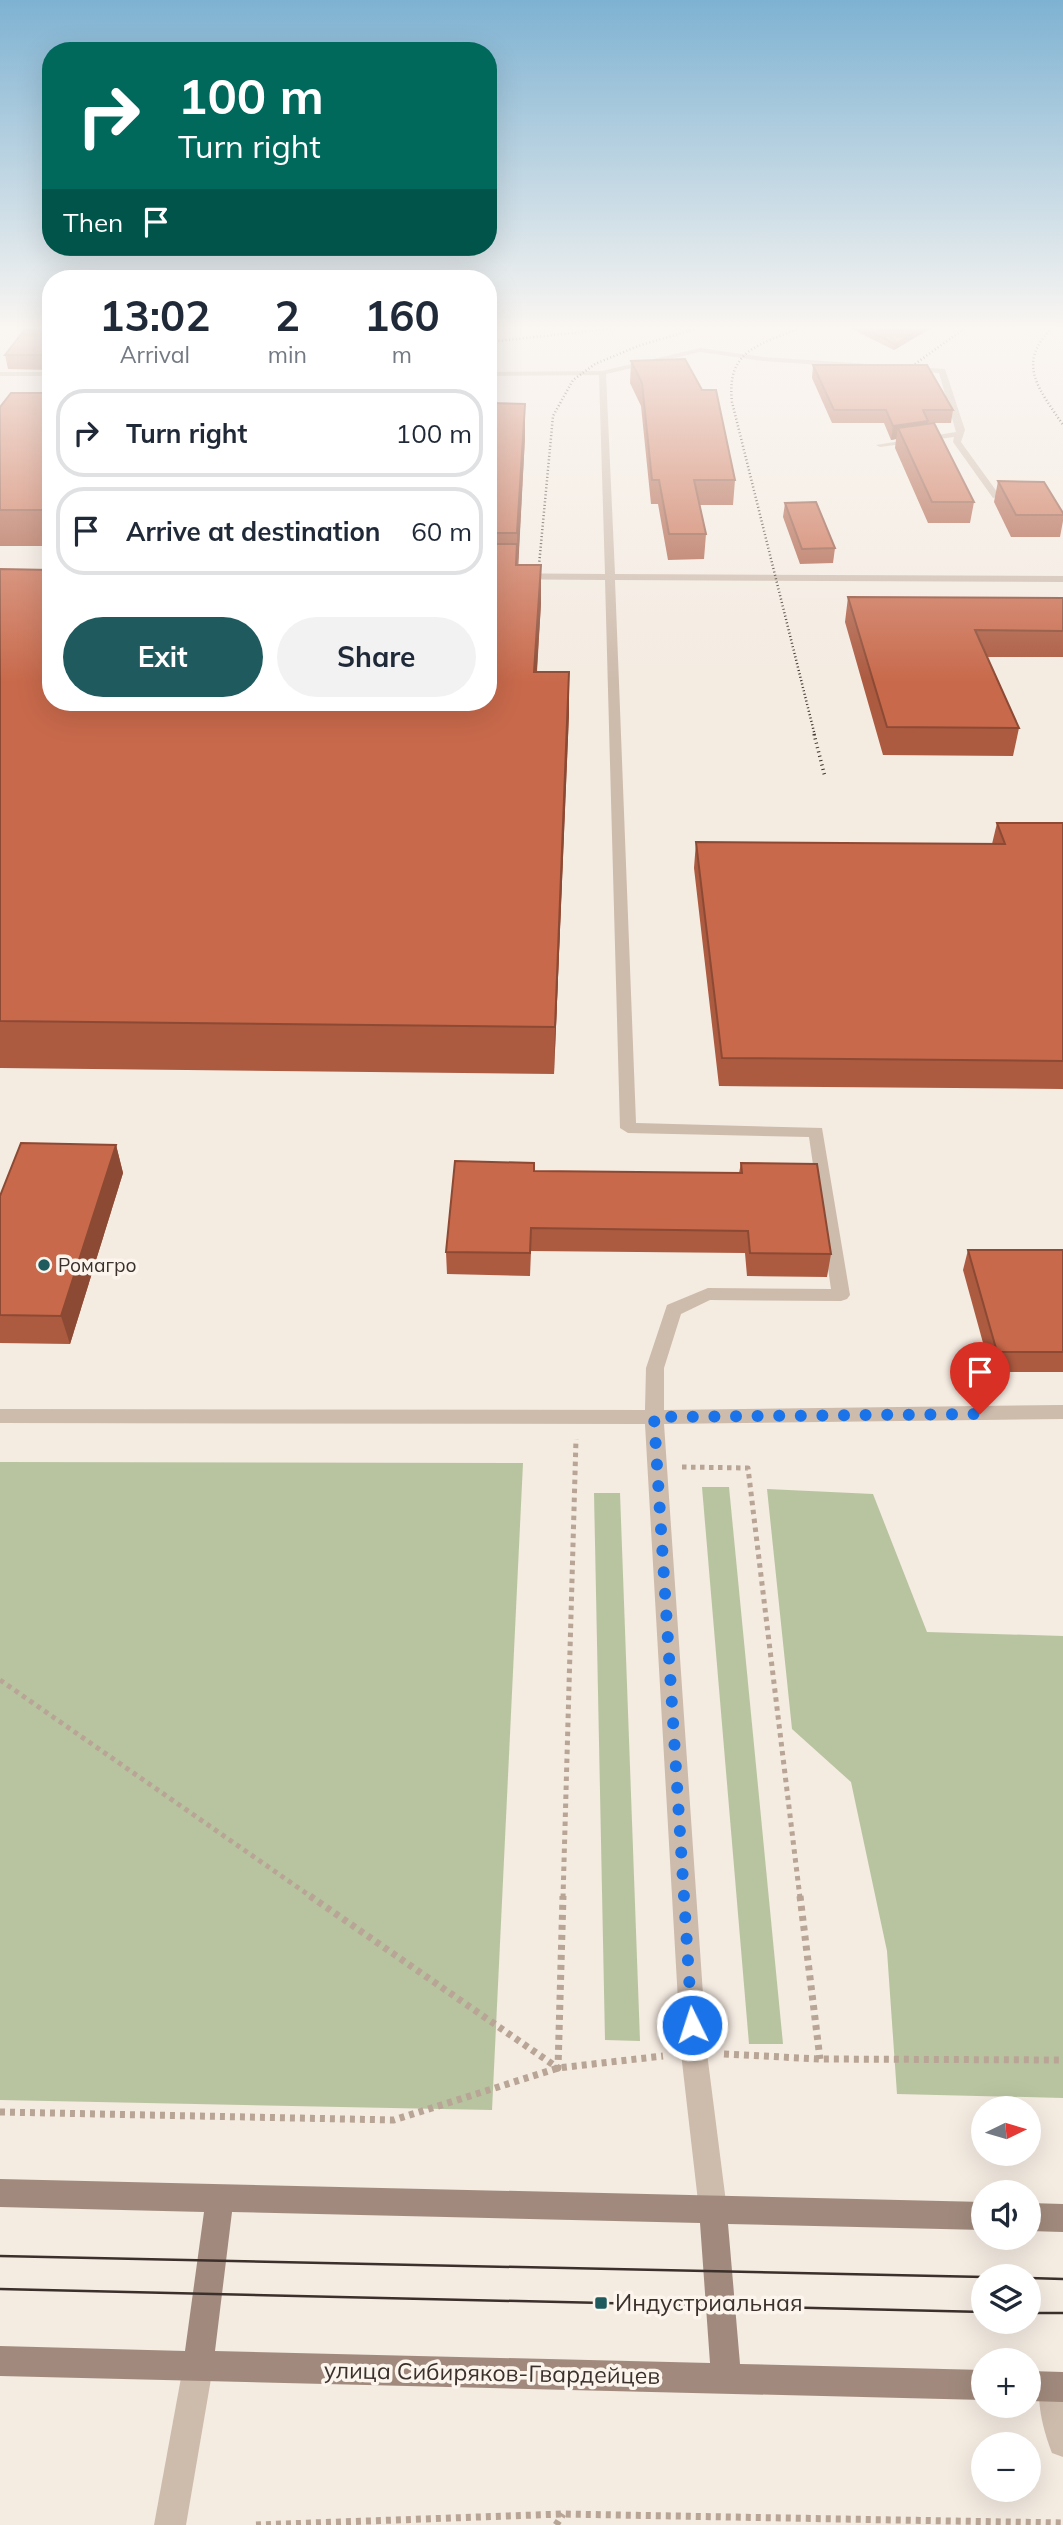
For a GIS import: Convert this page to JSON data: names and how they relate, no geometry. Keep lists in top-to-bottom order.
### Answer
{
  "streets": {
    "main road": ["улица Сибиряков-Гвардейцев"]
  },
  "places": {
    "other": ["Ромагро"],
    "transit": ["Индустриальная"]
  },
  "north": "right",
  "page": {
    "turn": ["100 m", "Turn right"],
    "then": "Then",
    "eta": [
      "13:02",
      "Arrival",
      "2",
      "min",
      "160",
      "m"
    ],
    "list": [
      {
        "name": "Turn right",
        "value": "100 m"
      },
      {
        "name": "Arrive at destination",
        "value": "60 m"
      }
    ],
    "buttons": ["Exit", "Share"],
    "map_buttons": ["+", "−"]
  }
}
